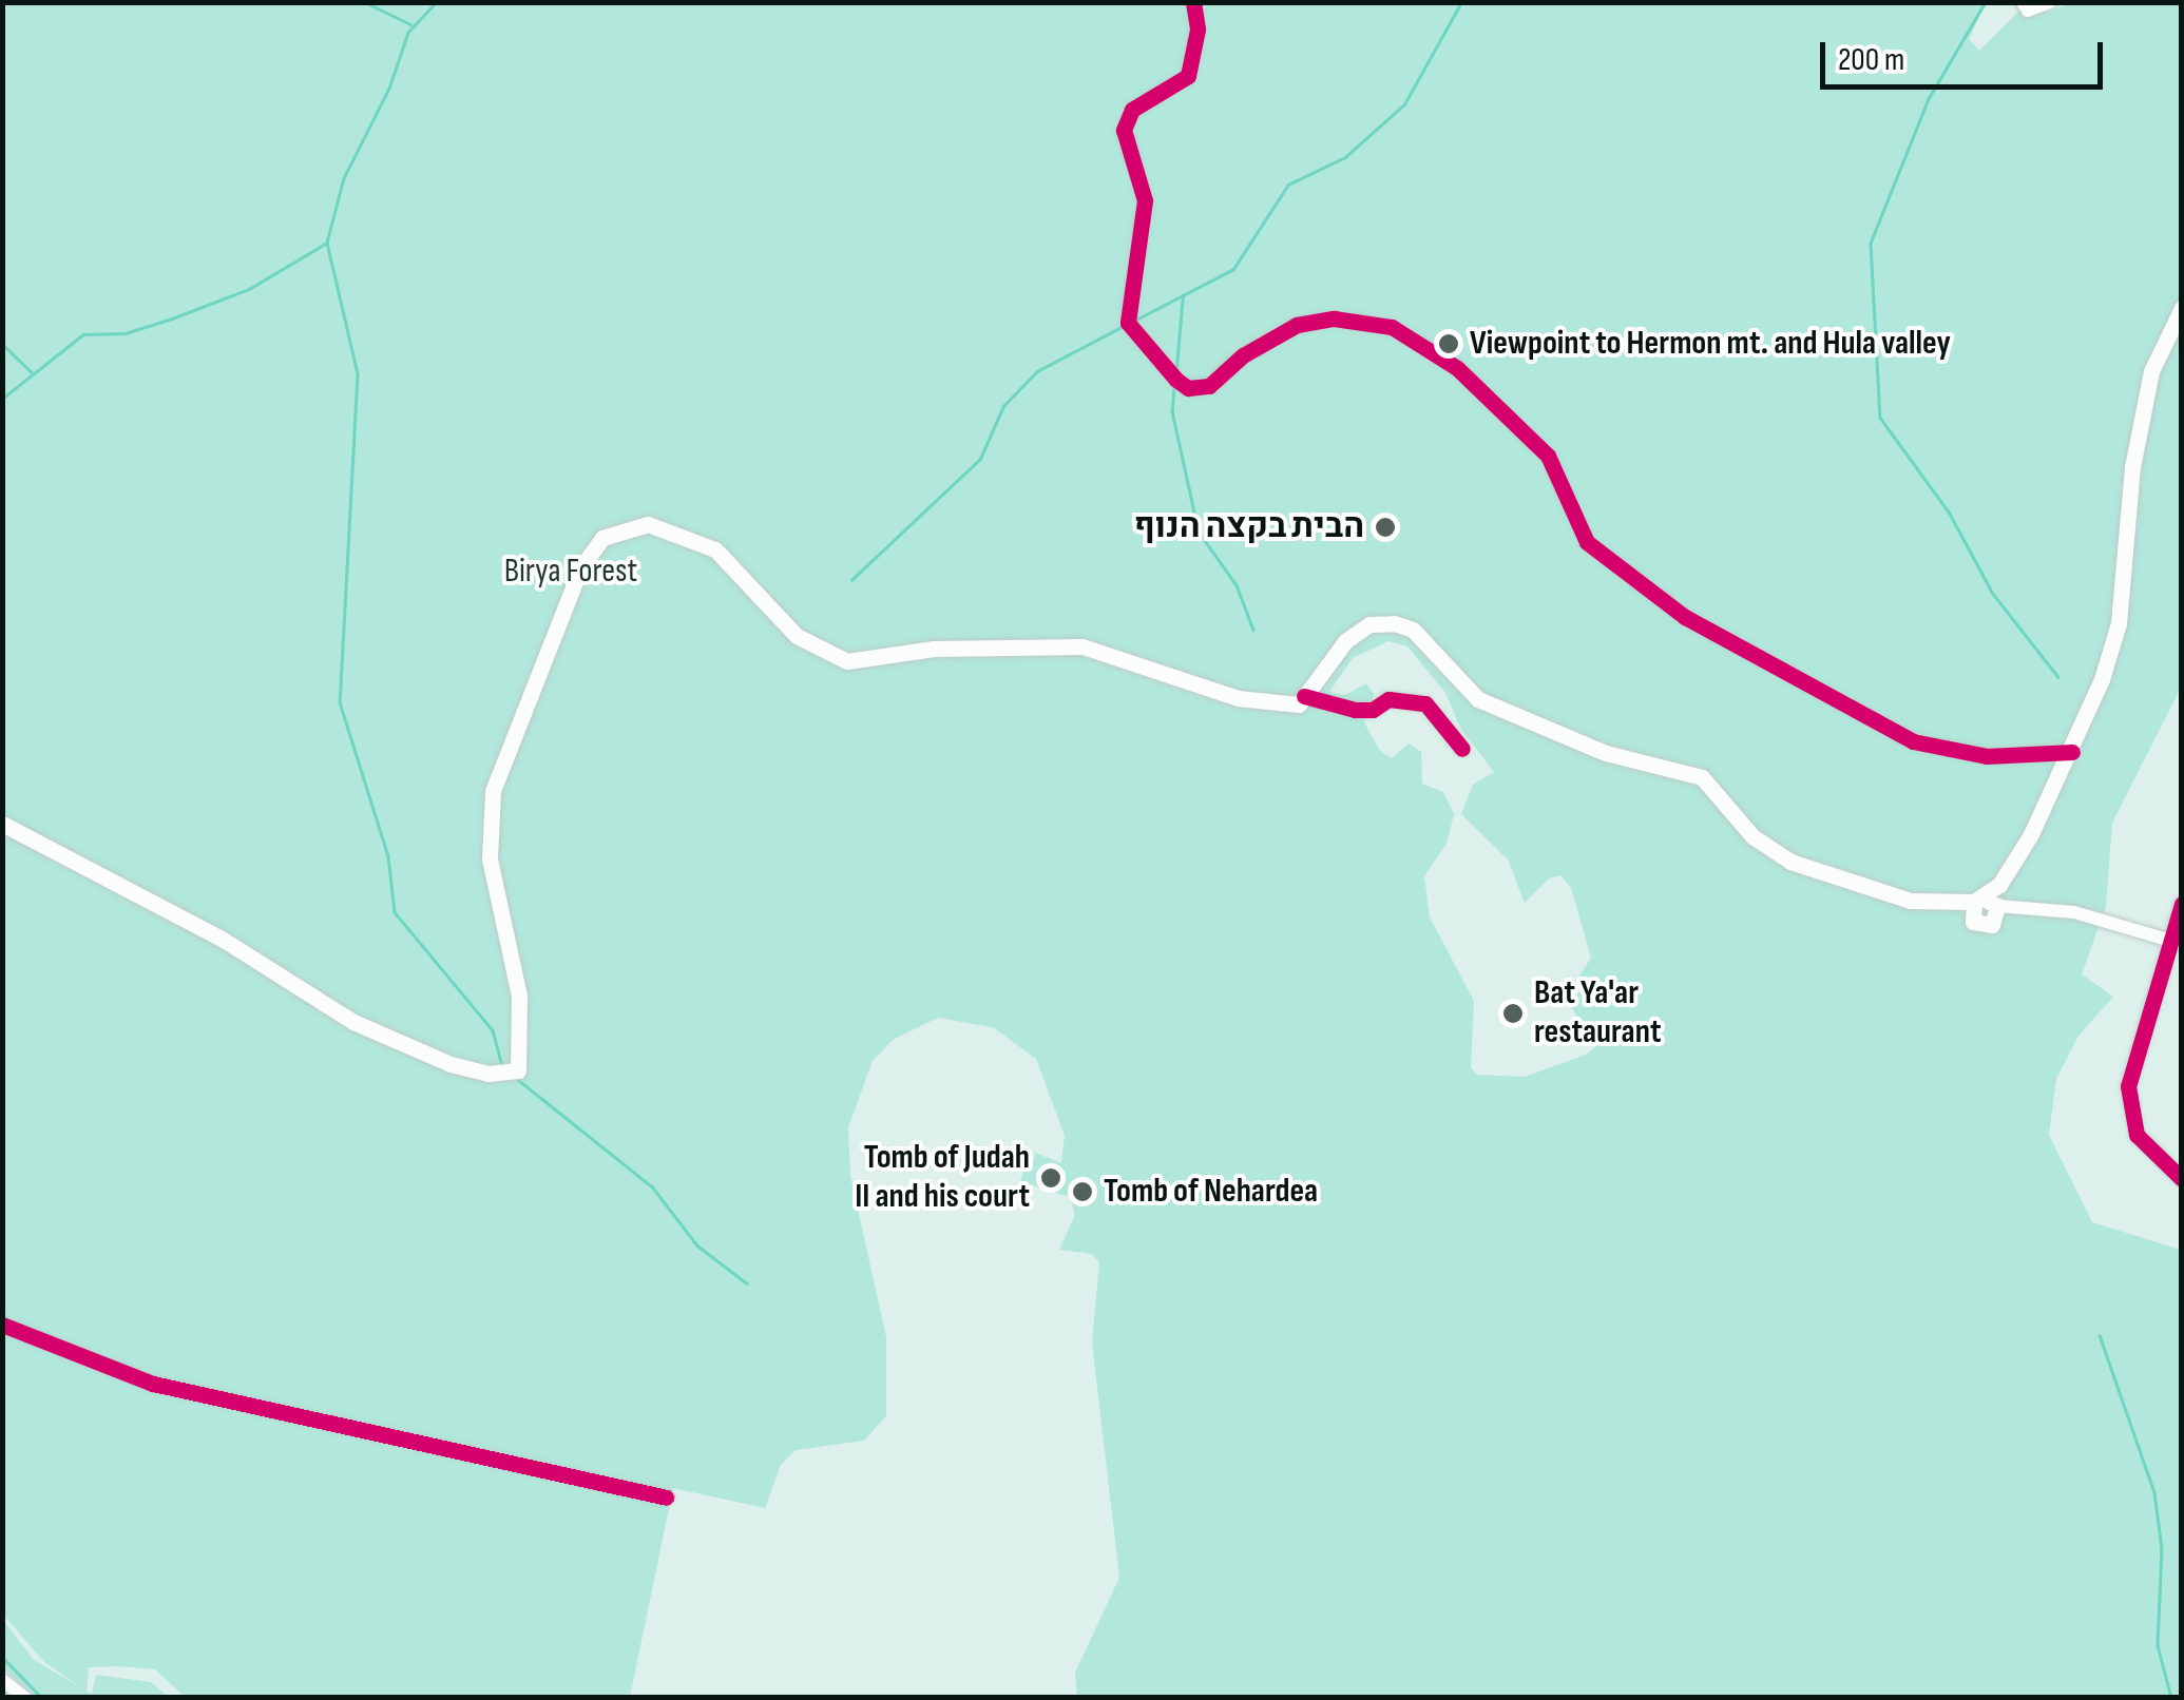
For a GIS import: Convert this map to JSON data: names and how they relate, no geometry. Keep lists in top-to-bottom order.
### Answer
{
  "parks": ["Birya Forest"],
  "places": [
    "Viewpoint to Hermon mt. and Hula valley",
    "הבית בקצה הנוף",
    "Bat Ya'ar restaurant",
    "Tomb of Judah II and his court",
    "Tomb of Nehardea"
  ],
  "scale_bar": "200 m"
}
